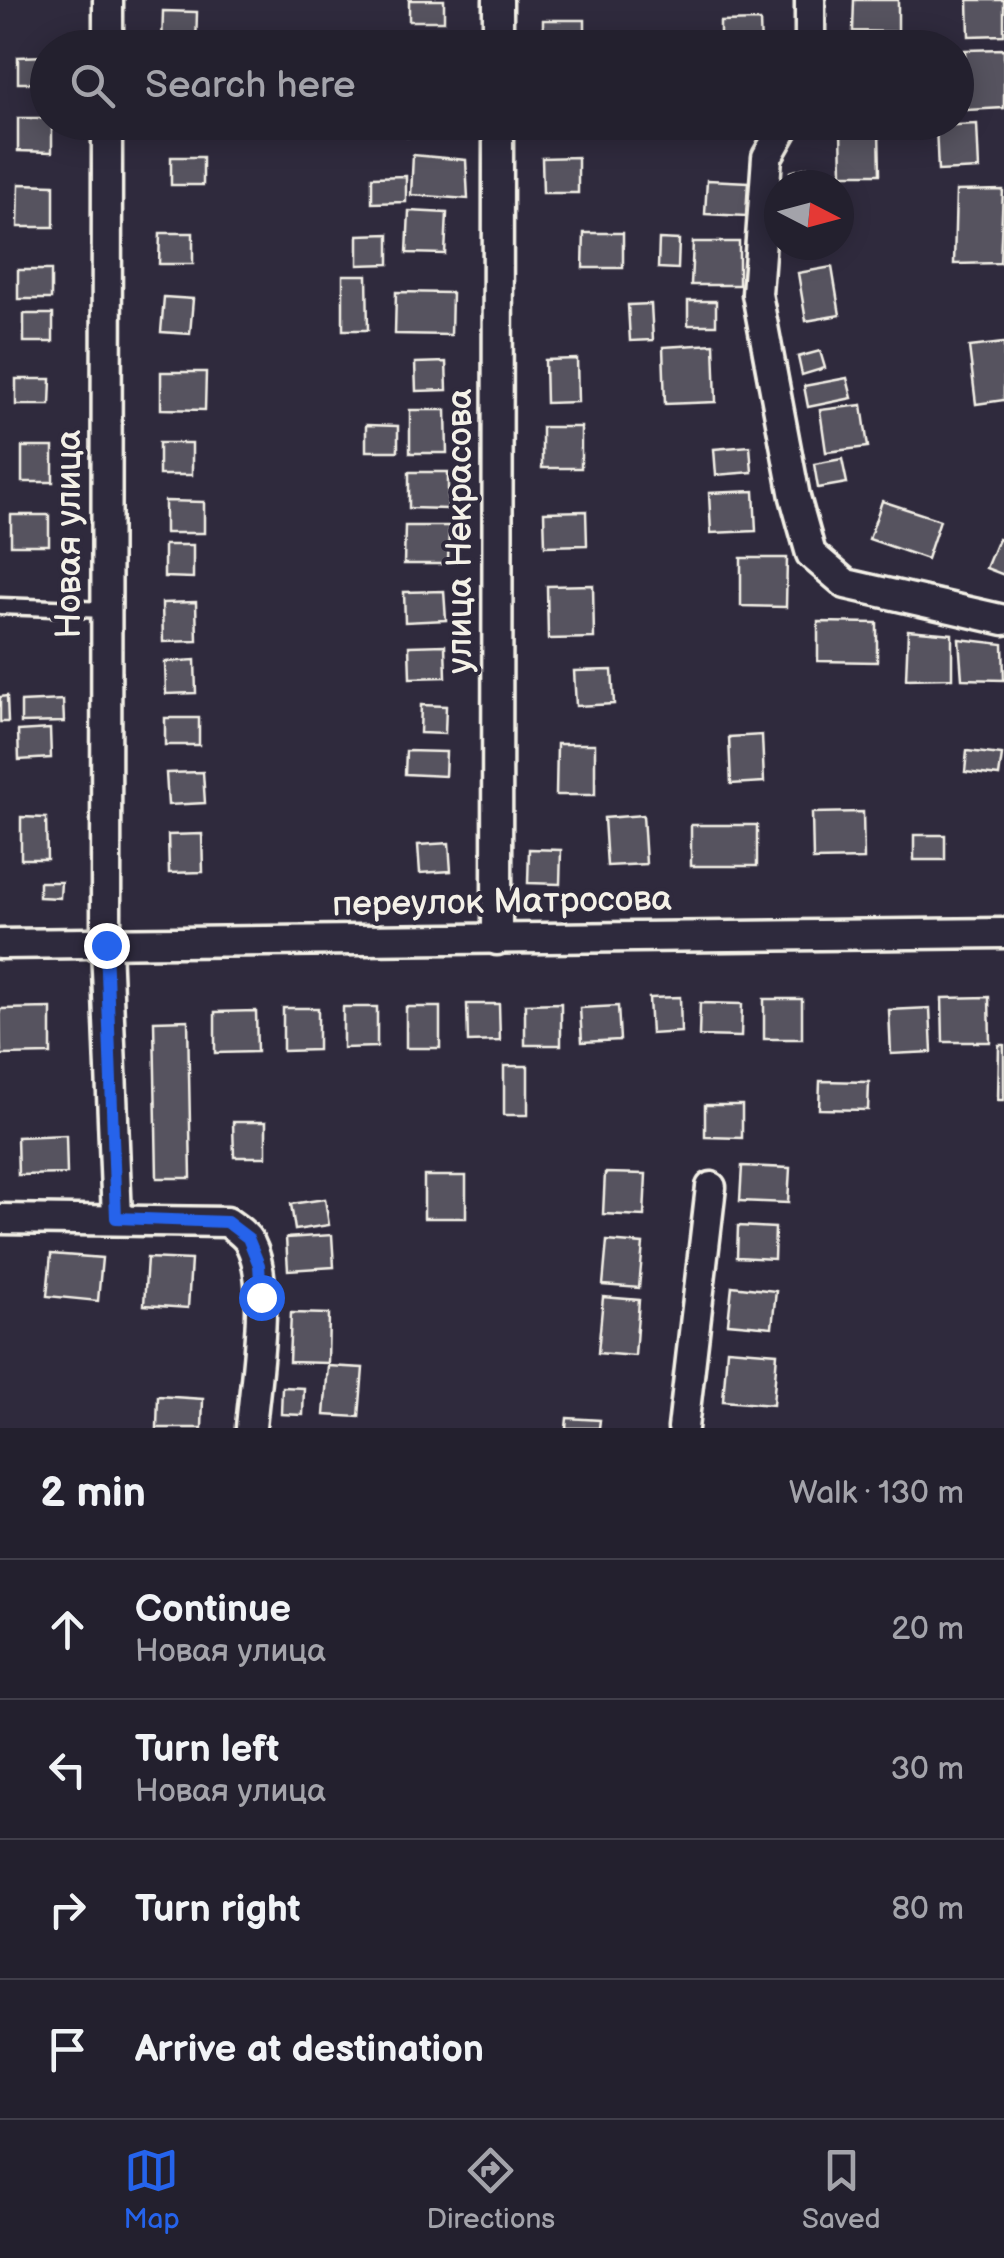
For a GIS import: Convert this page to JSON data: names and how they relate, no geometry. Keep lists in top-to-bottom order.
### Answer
{
  "streets": {
    "street": ["улица Некрасова", "Новая улица", "переулок Матросова"]
  },
  "crossings": [
    ["улица Некрасова", "переулок Матросова"],
    ["Новая улица", "переулок Матросова"]
  ],
  "north": "right",
  "page": {
    "search": "Search here",
    "heading": ["2 min", "Walk · 130 m"],
    "list": [
      ["Continue", "Новая улица", "20 m"],
      ["Turn left", "Новая улица", "30 m"],
      ["Turn right", "80 m"],
      "Arrive at destination"
    ],
    "nav": ["Map", "Directions", "Saved"]
  }
}
